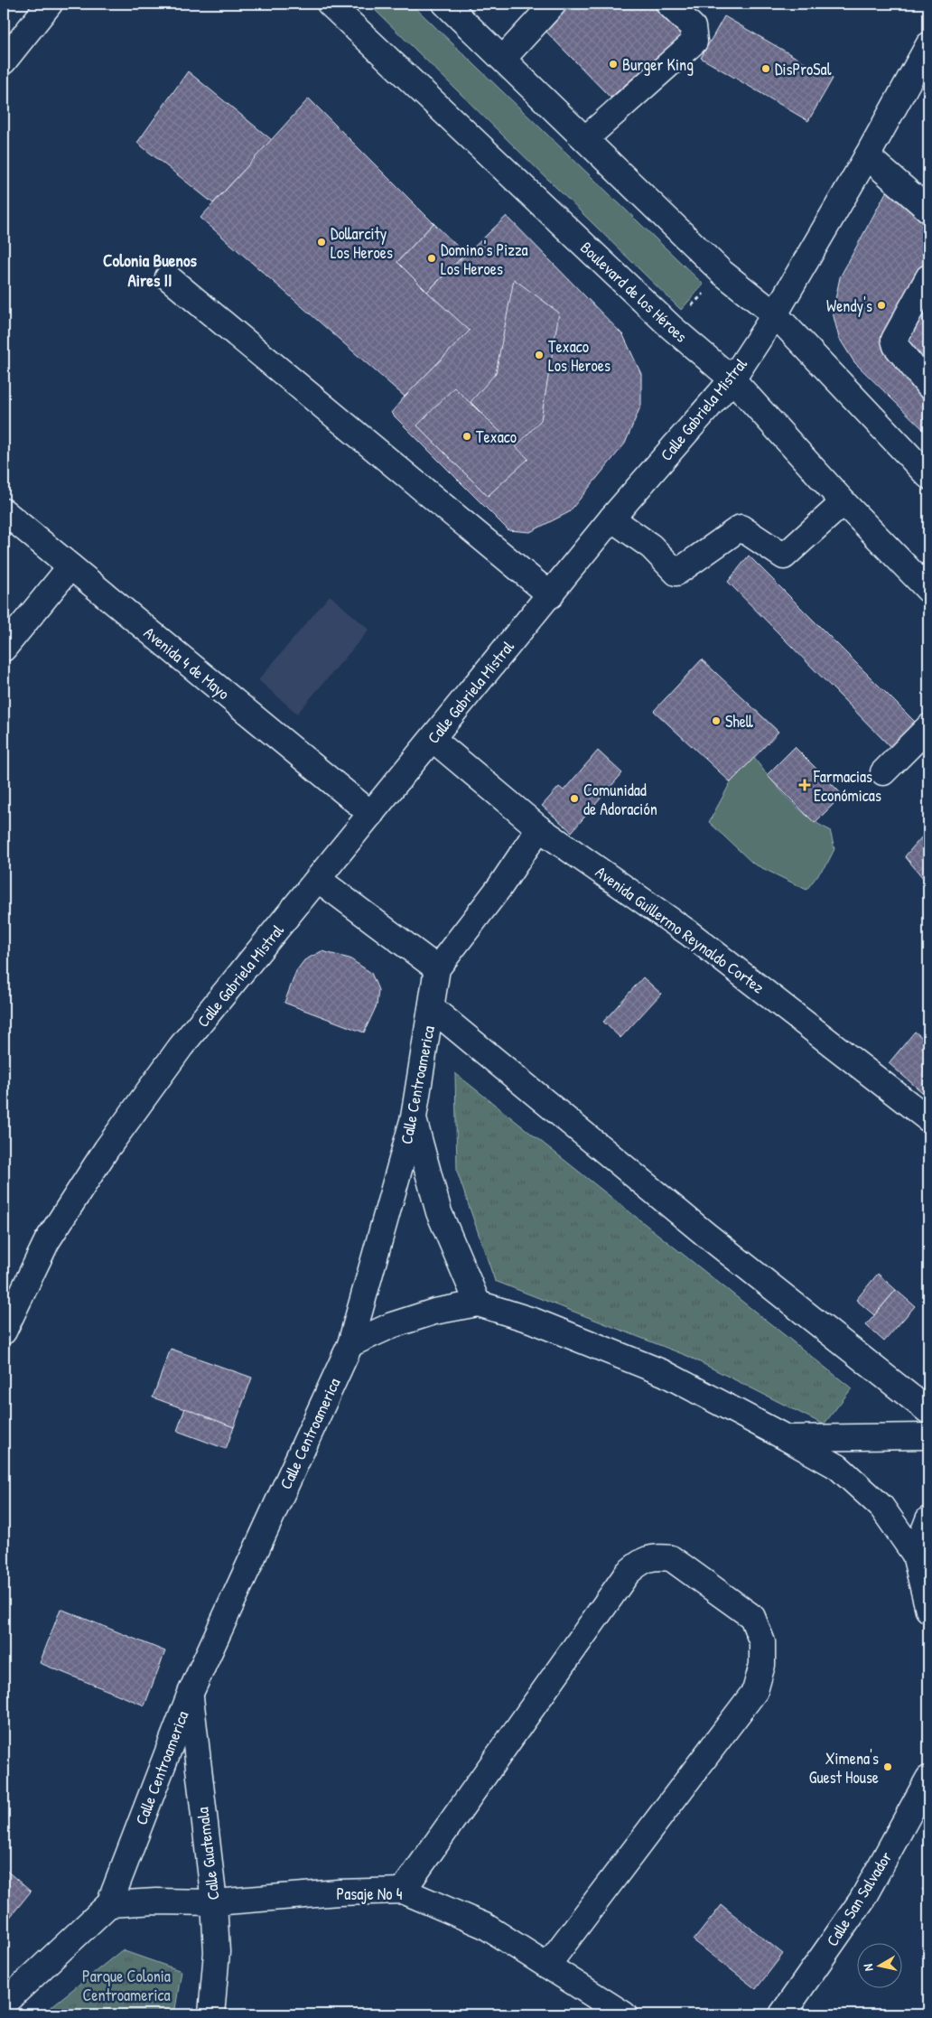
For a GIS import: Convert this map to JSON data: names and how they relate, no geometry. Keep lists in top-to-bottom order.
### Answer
{
  "streets": {
    "street": [
      "Boulevard de los Héroes",
      "Calle Gabriela Mistral",
      "Avenida 4 de Mayo",
      "Avenida Guillermo Reynaldo Cortez",
      "Calle Centroamerica",
      "Calle Guatemala",
      "Pasaje No 4",
      "Calle San Salvador"
    ]
  },
  "crossings": [
    ["Boulevard de los Héroes", "Calle Gabriela Mistral"],
    ["Calle Gabriela Mistral", "Avenida 4 de Mayo"],
    ["Calle Gabriela Mistral", "Avenida Guillermo Reynaldo Cortez"],
    ["Avenida Guillermo Reynaldo Cortez", "Calle Centroamerica"],
    ["Calle Centroamerica", "Calle Guatemala"],
    ["Calle Centroamerica", "Pasaje No 4"],
    ["Calle Guatemala", "Pasaje No 4"]
  ],
  "districts": ["Colonia Buenos Aires II"],
  "parks": ["Parque Colonia Centroamerica"],
  "places": {
    "other": [
      "Burger King",
      "DisProSal",
      "Dollarcity Los Heroes",
      "Domino's Pizza Los Heroes",
      "Wendy's",
      "Texaco Los Heroes",
      "Texaco",
      "Shell",
      "Comunidad de Adoración",
      "Ximena's Guest House"
    ],
    "health": ["Farmacias Económicas"]
  },
  "north": "left"
}
